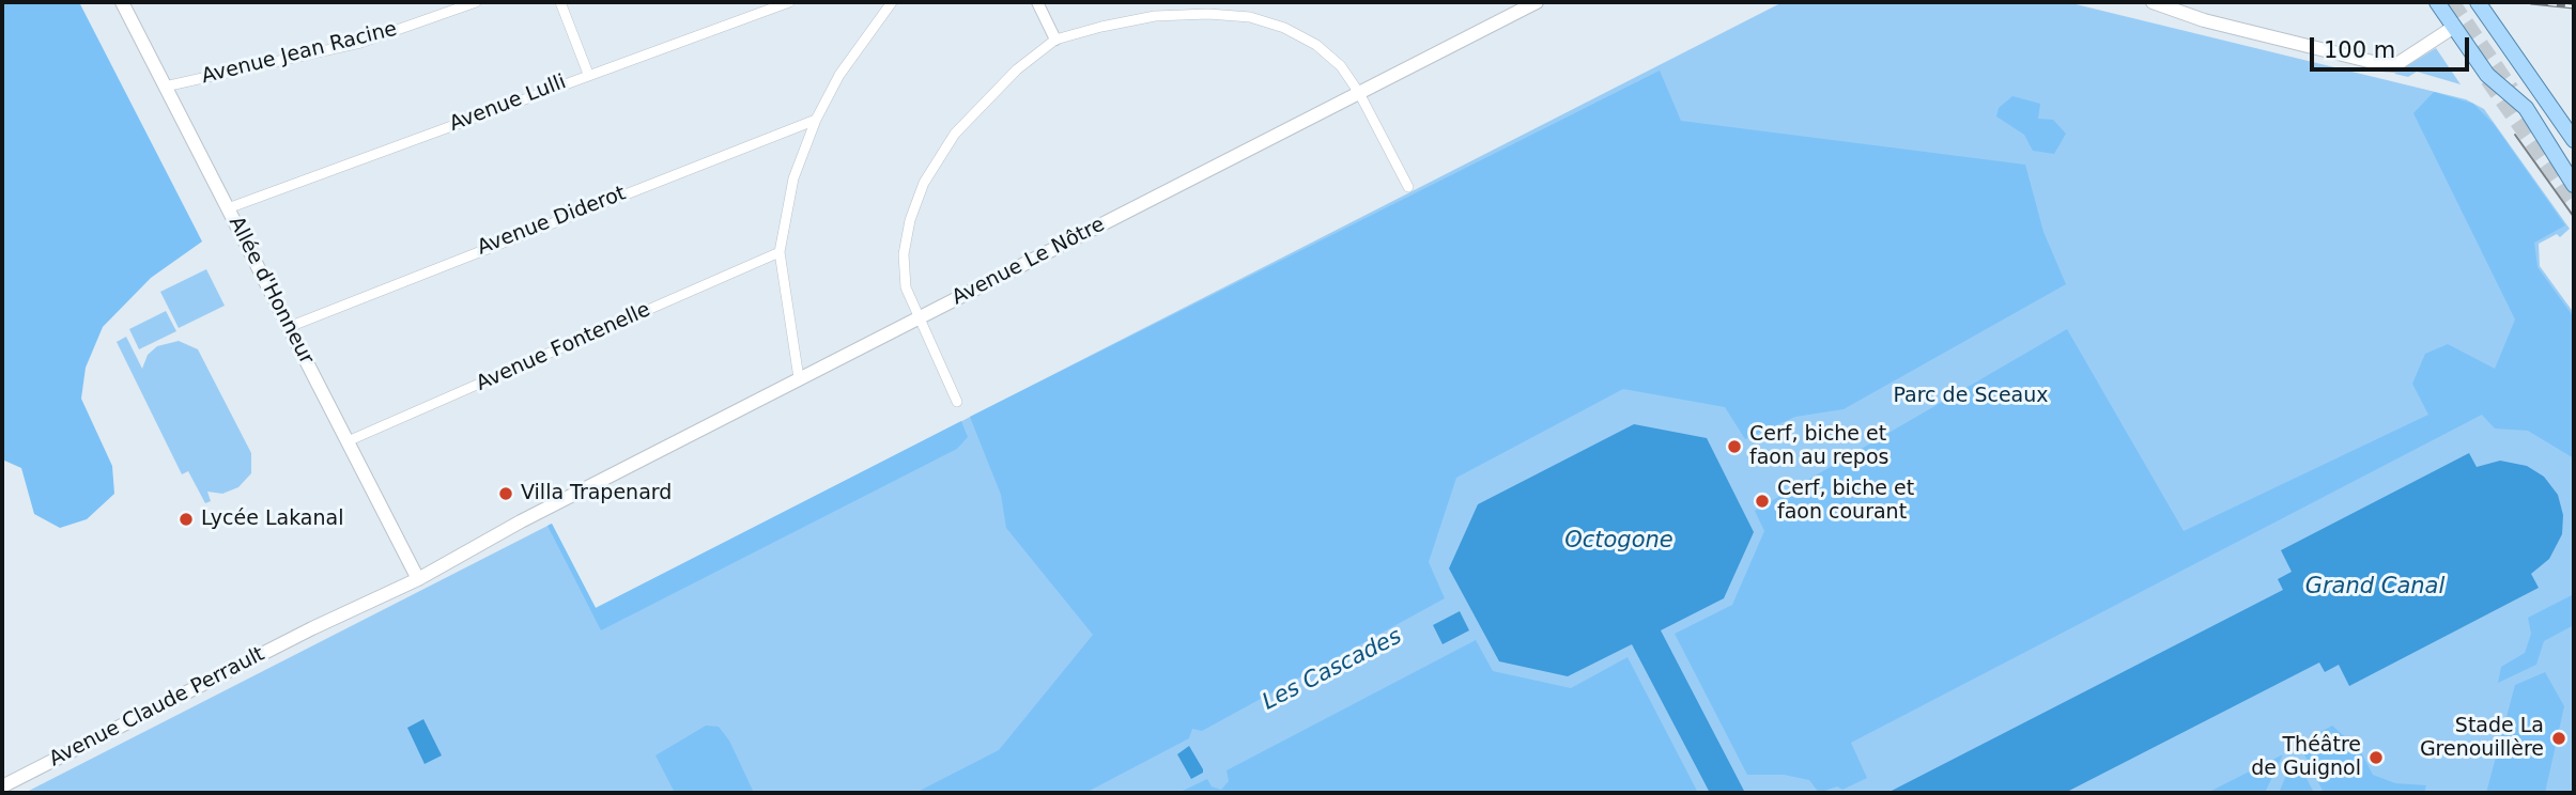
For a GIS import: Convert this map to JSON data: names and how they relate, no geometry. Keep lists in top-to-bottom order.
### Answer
{
  "streets": {
    "main road": ["Avenue Le Nôtre", "Allée d'Honneur", "Avenue Claude Perrault"],
    "street": [
      "Avenue Jean Racine",
      "Avenue Lulli",
      "Avenue Diderot",
      "Avenue Fontenelle"
    ]
  },
  "crossings": [
    ["Avenue Jean Racine", "Allée d'Honneur"],
    ["Avenue Lulli", "Allée d'Honneur"],
    ["Avenue Diderot", "Allée d'Honneur"],
    ["Avenue Le Nôtre", "Allée d'Honneur"],
    ["Avenue Le Nôtre", "Avenue Claude Perrault"],
    ["Allée d'Honneur", "Avenue Fontenelle"],
    ["Allée d'Honneur", "Avenue Claude Perrault"]
  ],
  "water": ["Octogone", "Grand Canal", "Les Cascades"],
  "parks": ["Parc de Sceaux"],
  "places": [
    "Cerf, biche et faon au repos",
    "Villa Trapenard",
    "Cerf, biche et faon courant",
    "Lycée Lakanal",
    "Stade La Grenouillère",
    "Théâtre de Guignol"
  ],
  "scale_bar": "100 m"
}
